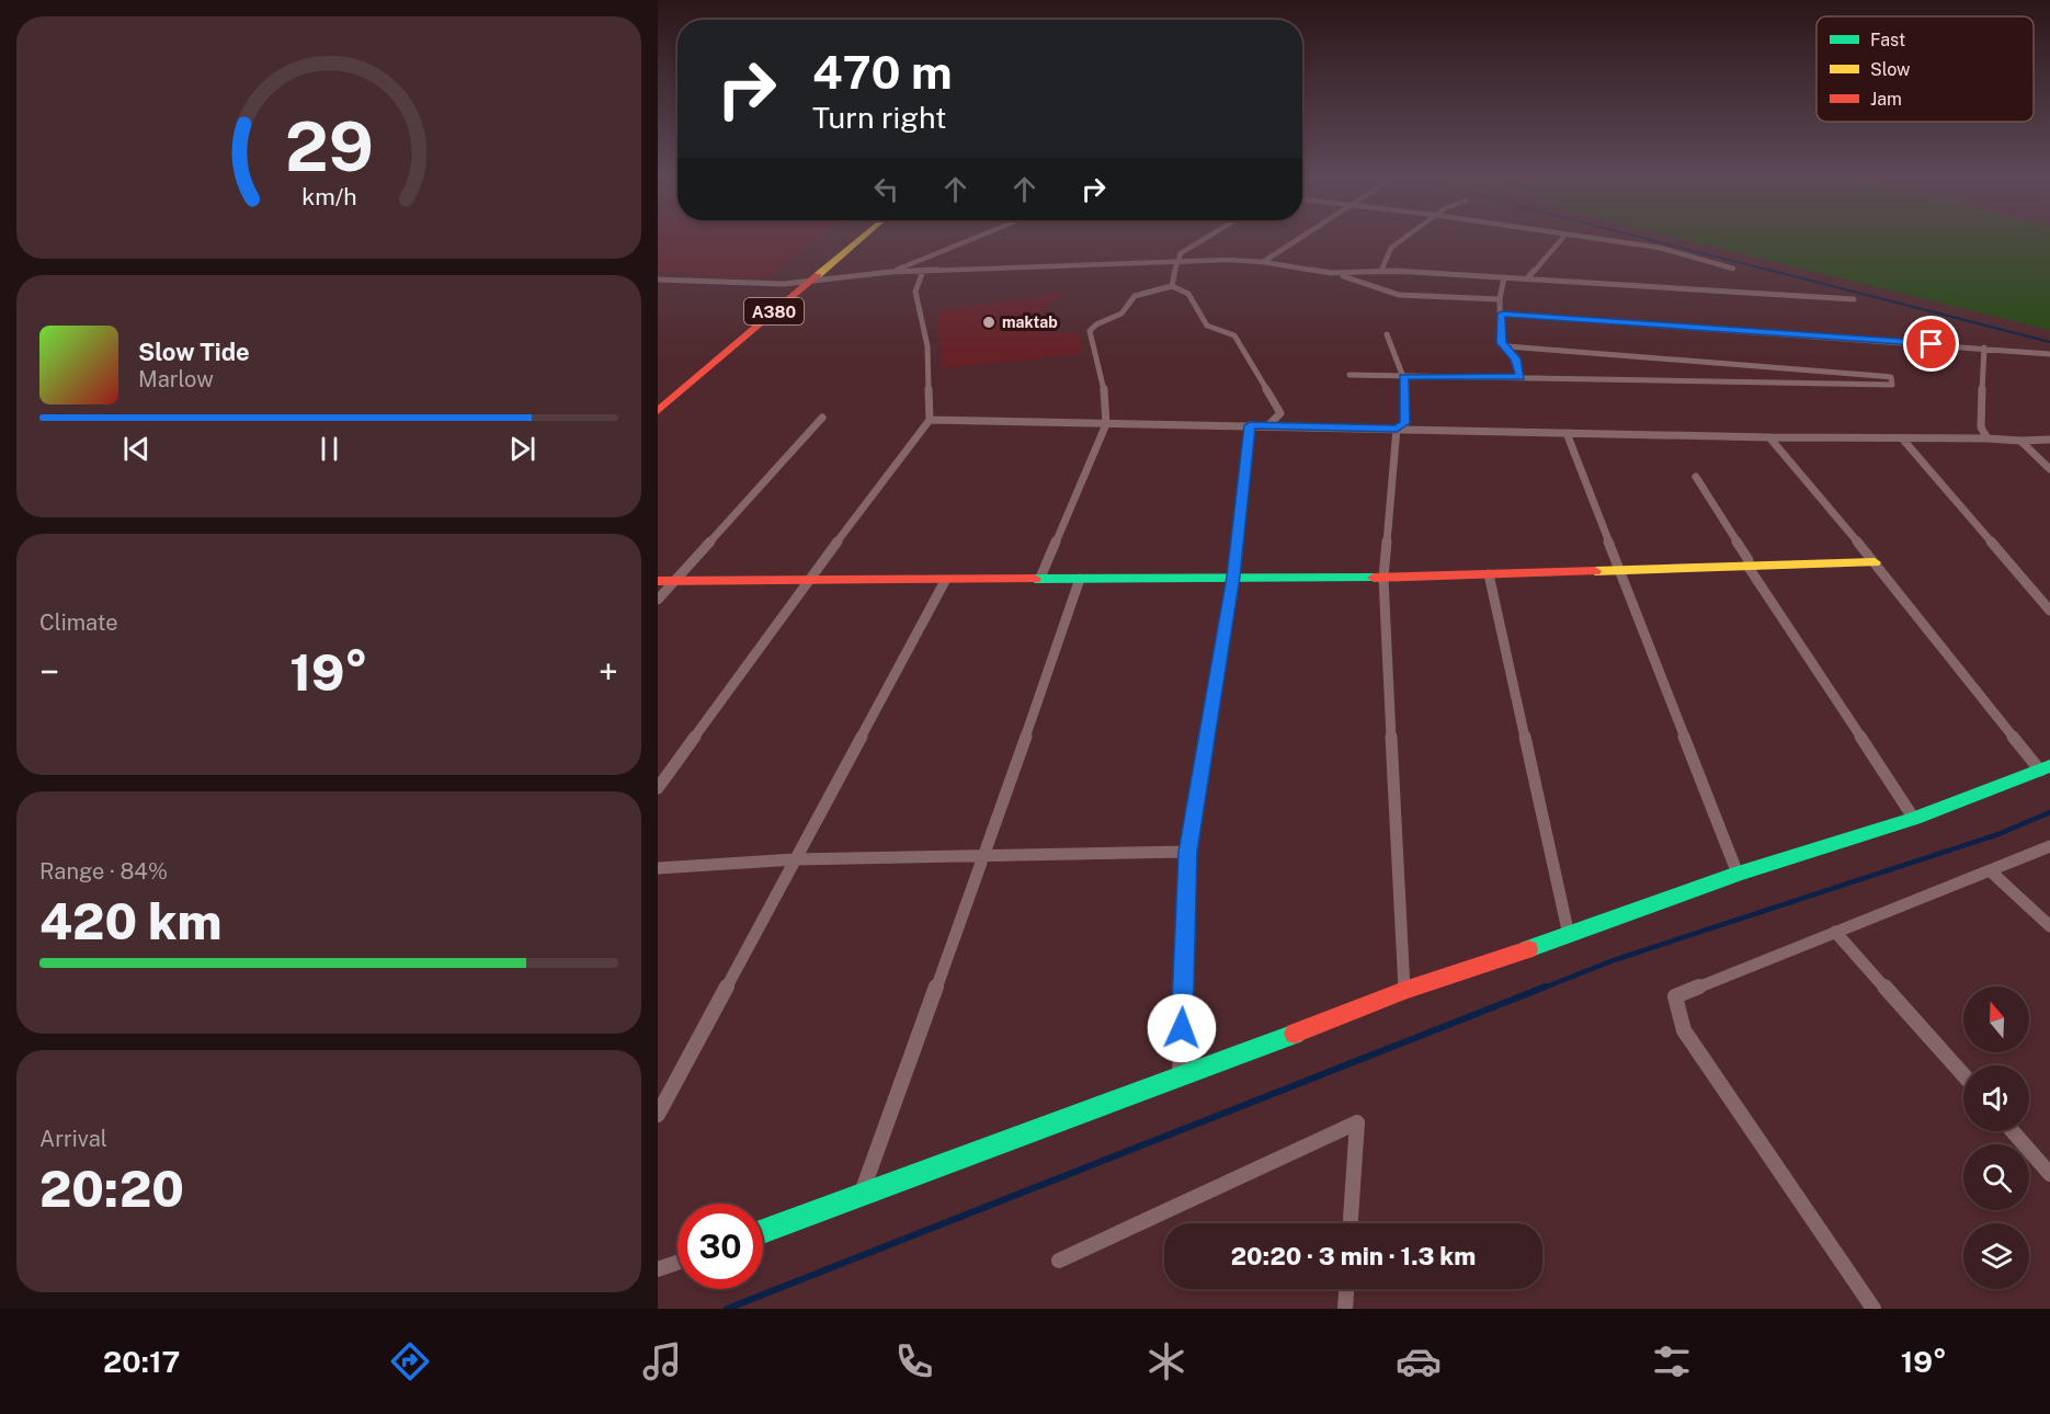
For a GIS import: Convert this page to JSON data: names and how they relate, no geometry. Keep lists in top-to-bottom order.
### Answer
{
  "streets": {
    "main road": ["A380"]
  },
  "places": ["maktab"],
  "legend": ["Fast", "Slow", "Jam"],
  "north": "top",
  "page": {
    "turn": ["470 m", "Turn right"],
    "song": ["Slow Tide", "Marlow"],
    "tile": [
      "Climate",
      ["Range · 84%", "420 km"],
      ["Arrival", "20:20"]
    ],
    "heat": ["−", "19°", "+"],
    "limit": "30",
    "trip": "20:20 · 3 min · 1.3 km",
    "tabs": ["20:17", "19°"],
    "gauge": ["29", "km/h"]
  }
}
